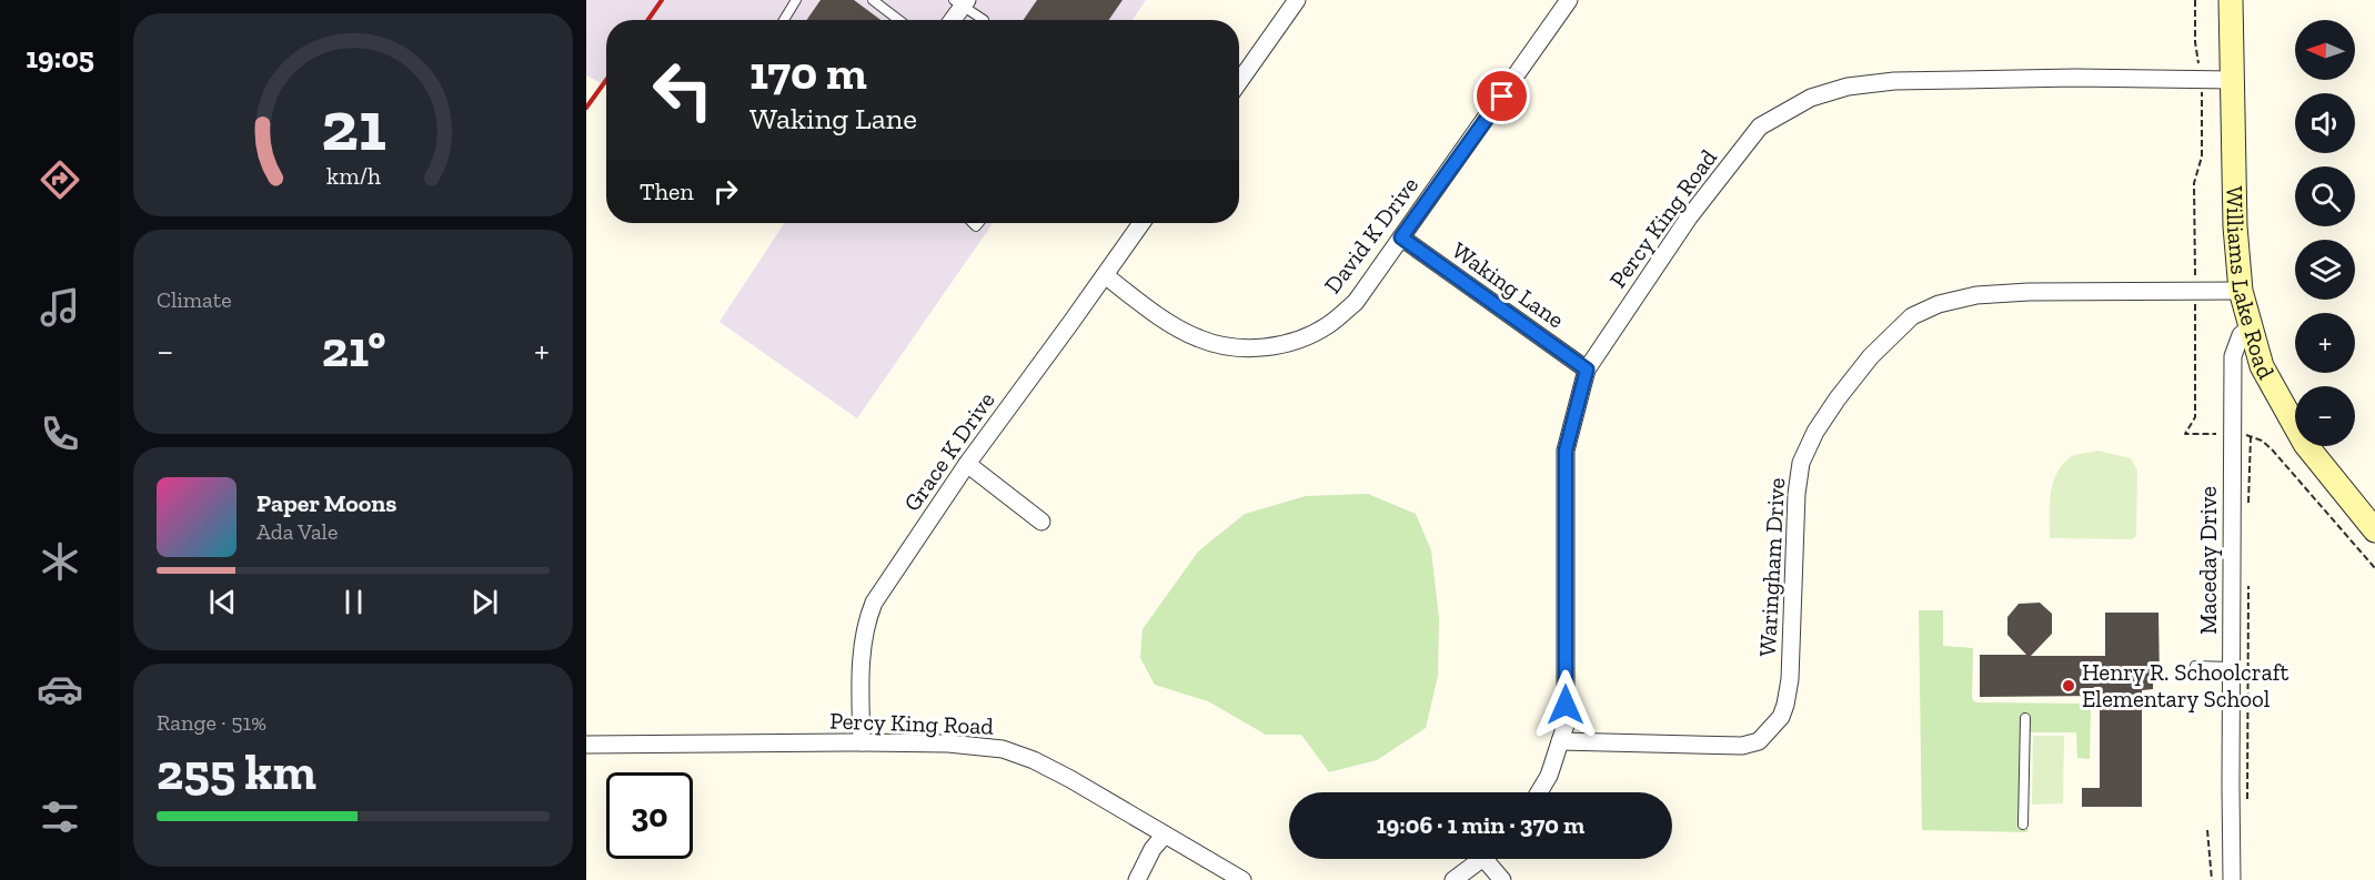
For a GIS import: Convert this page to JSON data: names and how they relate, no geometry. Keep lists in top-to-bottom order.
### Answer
{
  "streets": {
    "main road": ["Williams Lake Road"],
    "street": [
      "Percy King Road",
      "David K Drive",
      "Waking Lane",
      "Grace K Drive",
      "Maceday Drive",
      "Waringham Drive"
    ]
  },
  "crossings": [
    ["Percy King Road", "Williams Lake Road"],
    ["Percy King Road", "Waking Lane"],
    ["Percy King Road", "Grace K Drive"],
    ["Percy King Road", "Waringham Drive"],
    ["David K Drive", "Waking Lane"],
    ["David K Drive", "Grace K Drive"],
    ["Williams Lake Road", "Maceday Drive"],
    ["Williams Lake Road", "Waringham Drive"]
  ],
  "places": ["Henry R. Schoolcraft Elementary School"],
  "north": "left",
  "page": {
    "tabs": "19:05",
    "map_buttons": ["+", "−"],
    "turn": ["170 m", "Waking Lane"],
    "then": "Then",
    "tile": [
      "Climate",
      ["Range · 51%", "255 km"]
    ],
    "heat": ["−", "21°", "+"],
    "song": ["Paper Moons", "Ada Vale"],
    "limit": "30",
    "trip": "19:06 · 1 min · 370 m",
    "gauge": ["21", "km/h"]
  }
}
